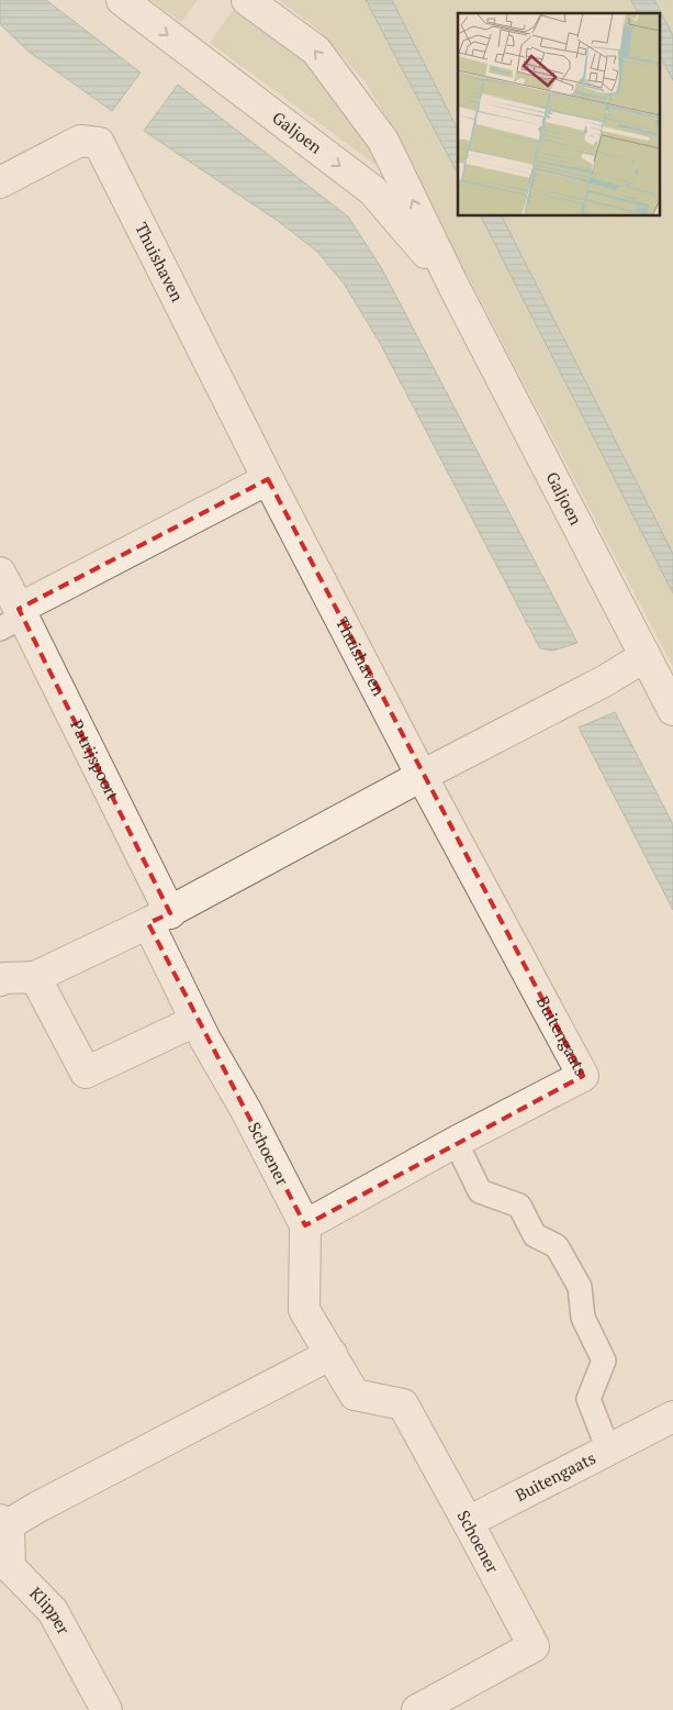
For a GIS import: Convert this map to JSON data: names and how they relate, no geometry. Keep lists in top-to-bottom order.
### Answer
{
  "streets": {
    "street": [
      "Galjoen",
      "Thuishaven",
      "Patrijspoort",
      "Buitengaats",
      "Schoener",
      "Klipper"
    ]
  },
  "crossings": [
    ["Thuishaven", "Buitengaats"],
    ["Patrijspoort", "Schoener"],
    ["Buitengaats", "Schoener"]
  ]
}
